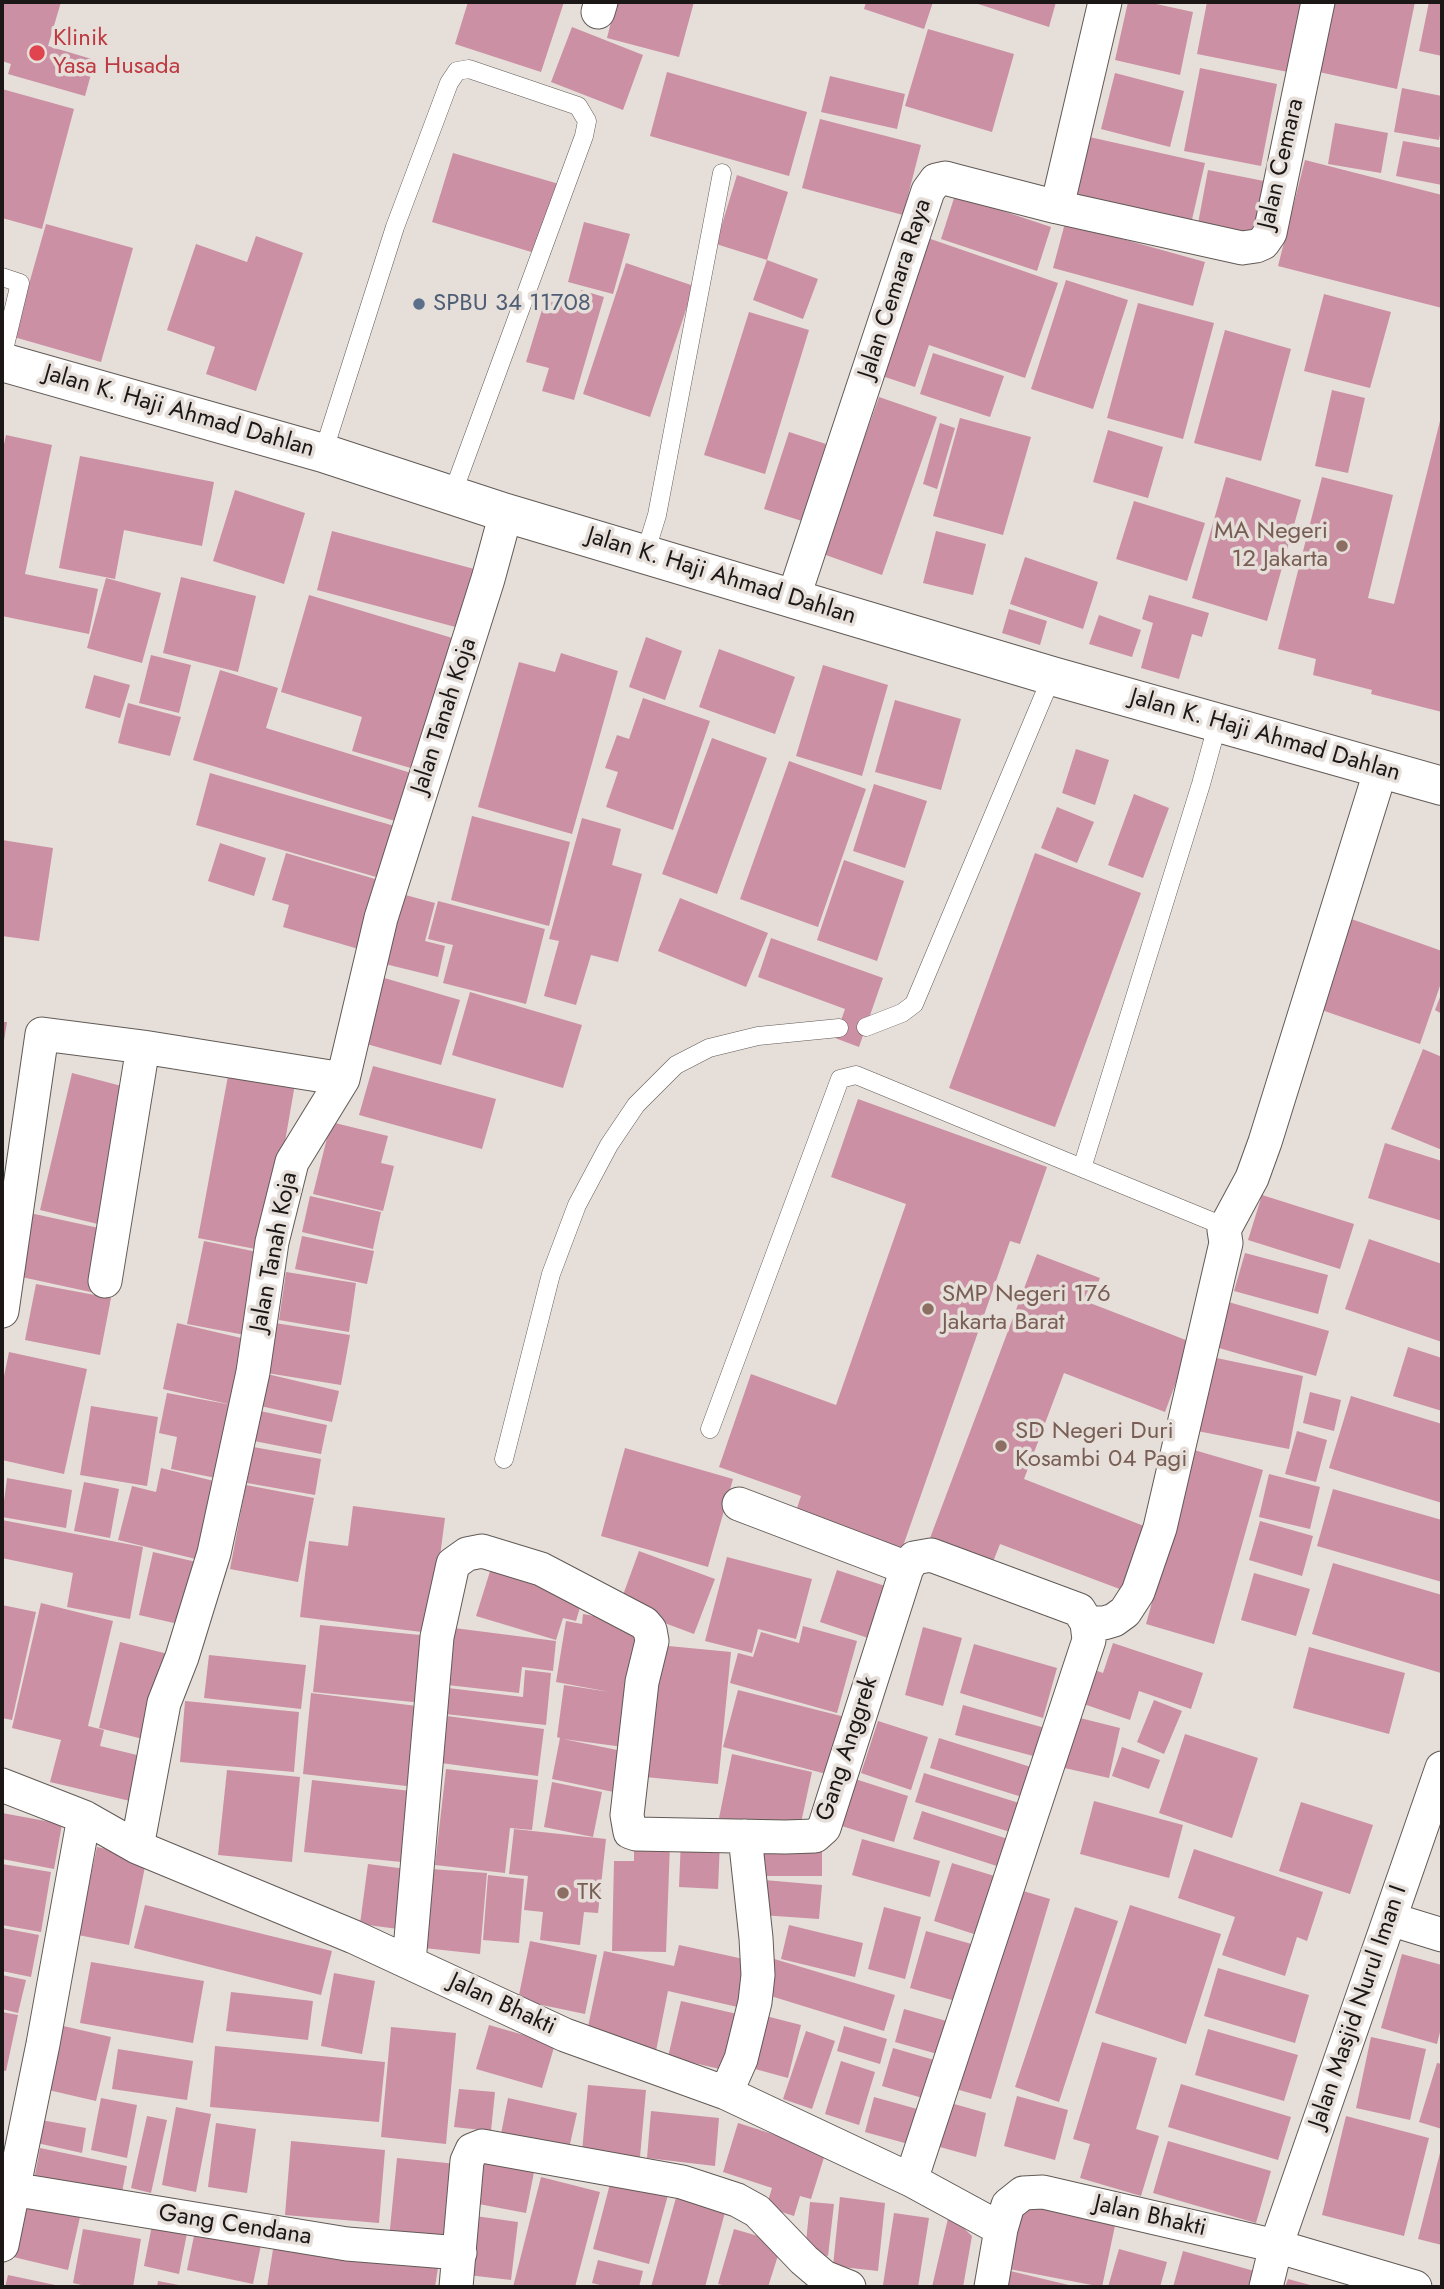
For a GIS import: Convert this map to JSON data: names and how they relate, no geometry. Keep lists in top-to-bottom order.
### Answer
{
  "streets": {
    "main road": ["Jalan K. Haji Ahmad Dahlan"],
    "street": [
      "Jalan Cemara",
      "Jalan Cemara Raya",
      "Jalan Tanah Koja",
      "Gang Anggrek",
      "Jalan Bhakti",
      "Jalan Masjid Nurul Iman I",
      "Gang Cendana"
    ]
  },
  "crossings": [
    ["Jalan Cemara", "Jalan Cemara Raya"],
    ["Jalan Cemara Raya", "Jalan K. Haji Ahmad Dahlan"],
    ["Jalan K. Haji Ahmad Dahlan", "Jalan Tanah Koja"],
    ["Jalan Tanah Koja", "Jalan Bhakti"],
    ["Gang Anggrek", "Jalan Bhakti"],
    ["Jalan Bhakti", "Jalan Masjid Nurul Iman I"]
  ],
  "places": [
    "Klinik Yasa Husada",
    "SPBU 34 11708",
    "MA Negeri 12 Jakarta",
    "SMP Negeri 176 Jakarta Barat",
    "SD Negeri Duri Kosambi 04 Pagi",
    "TK"
  ]
}
